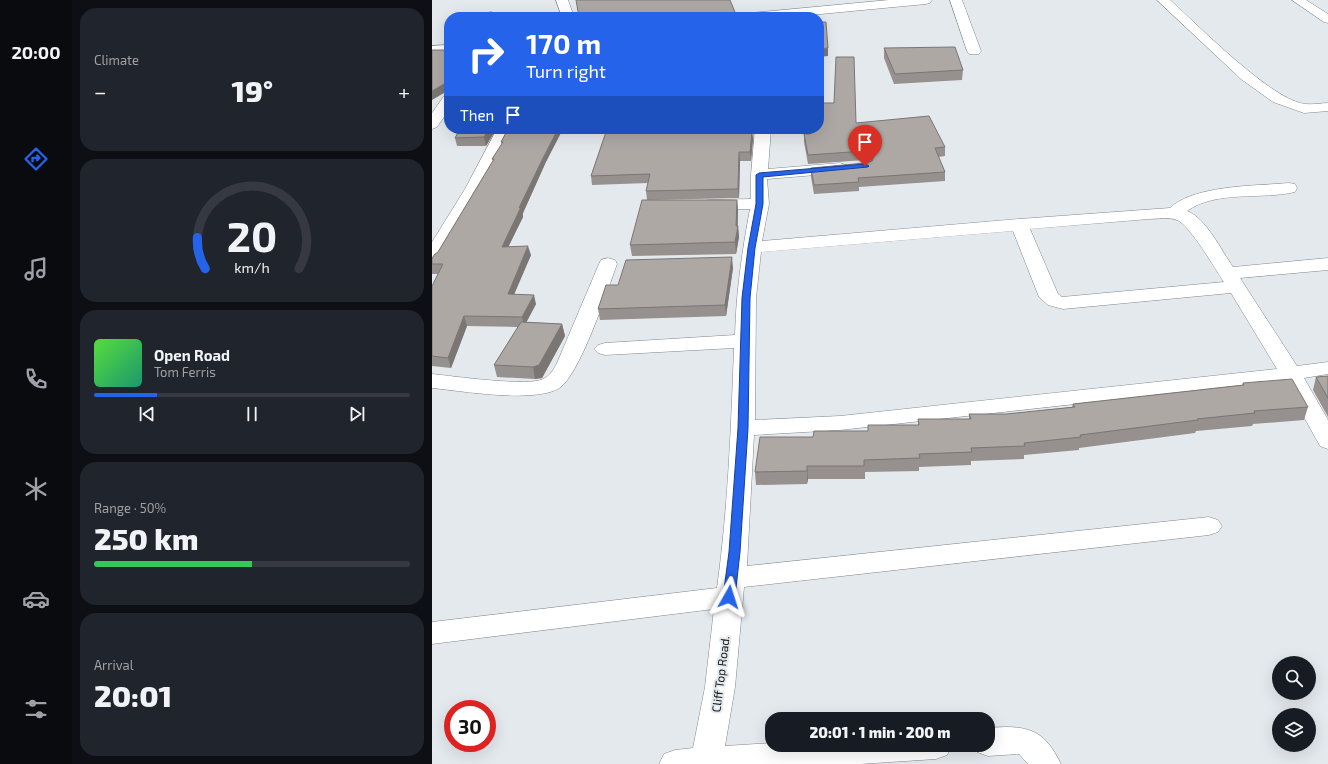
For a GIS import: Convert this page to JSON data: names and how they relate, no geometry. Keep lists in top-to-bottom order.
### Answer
{
  "streets": {
    "street": ["Cliff Top Road."]
  },
  "page": {
    "tabs": "20:00",
    "tile": [
      "Climate",
      ["Range · 50%", "250 km"],
      ["Arrival", "20:01"]
    ],
    "turn": ["170 m", "Turn right"],
    "heat": ["−", "19°", "+"],
    "then": "Then",
    "song": ["Open Road", "Tom Ferris"],
    "limit": "30",
    "trip": "20:01 · 1 min · 200 m",
    "gauge": ["20", "km/h"]
  }
}
